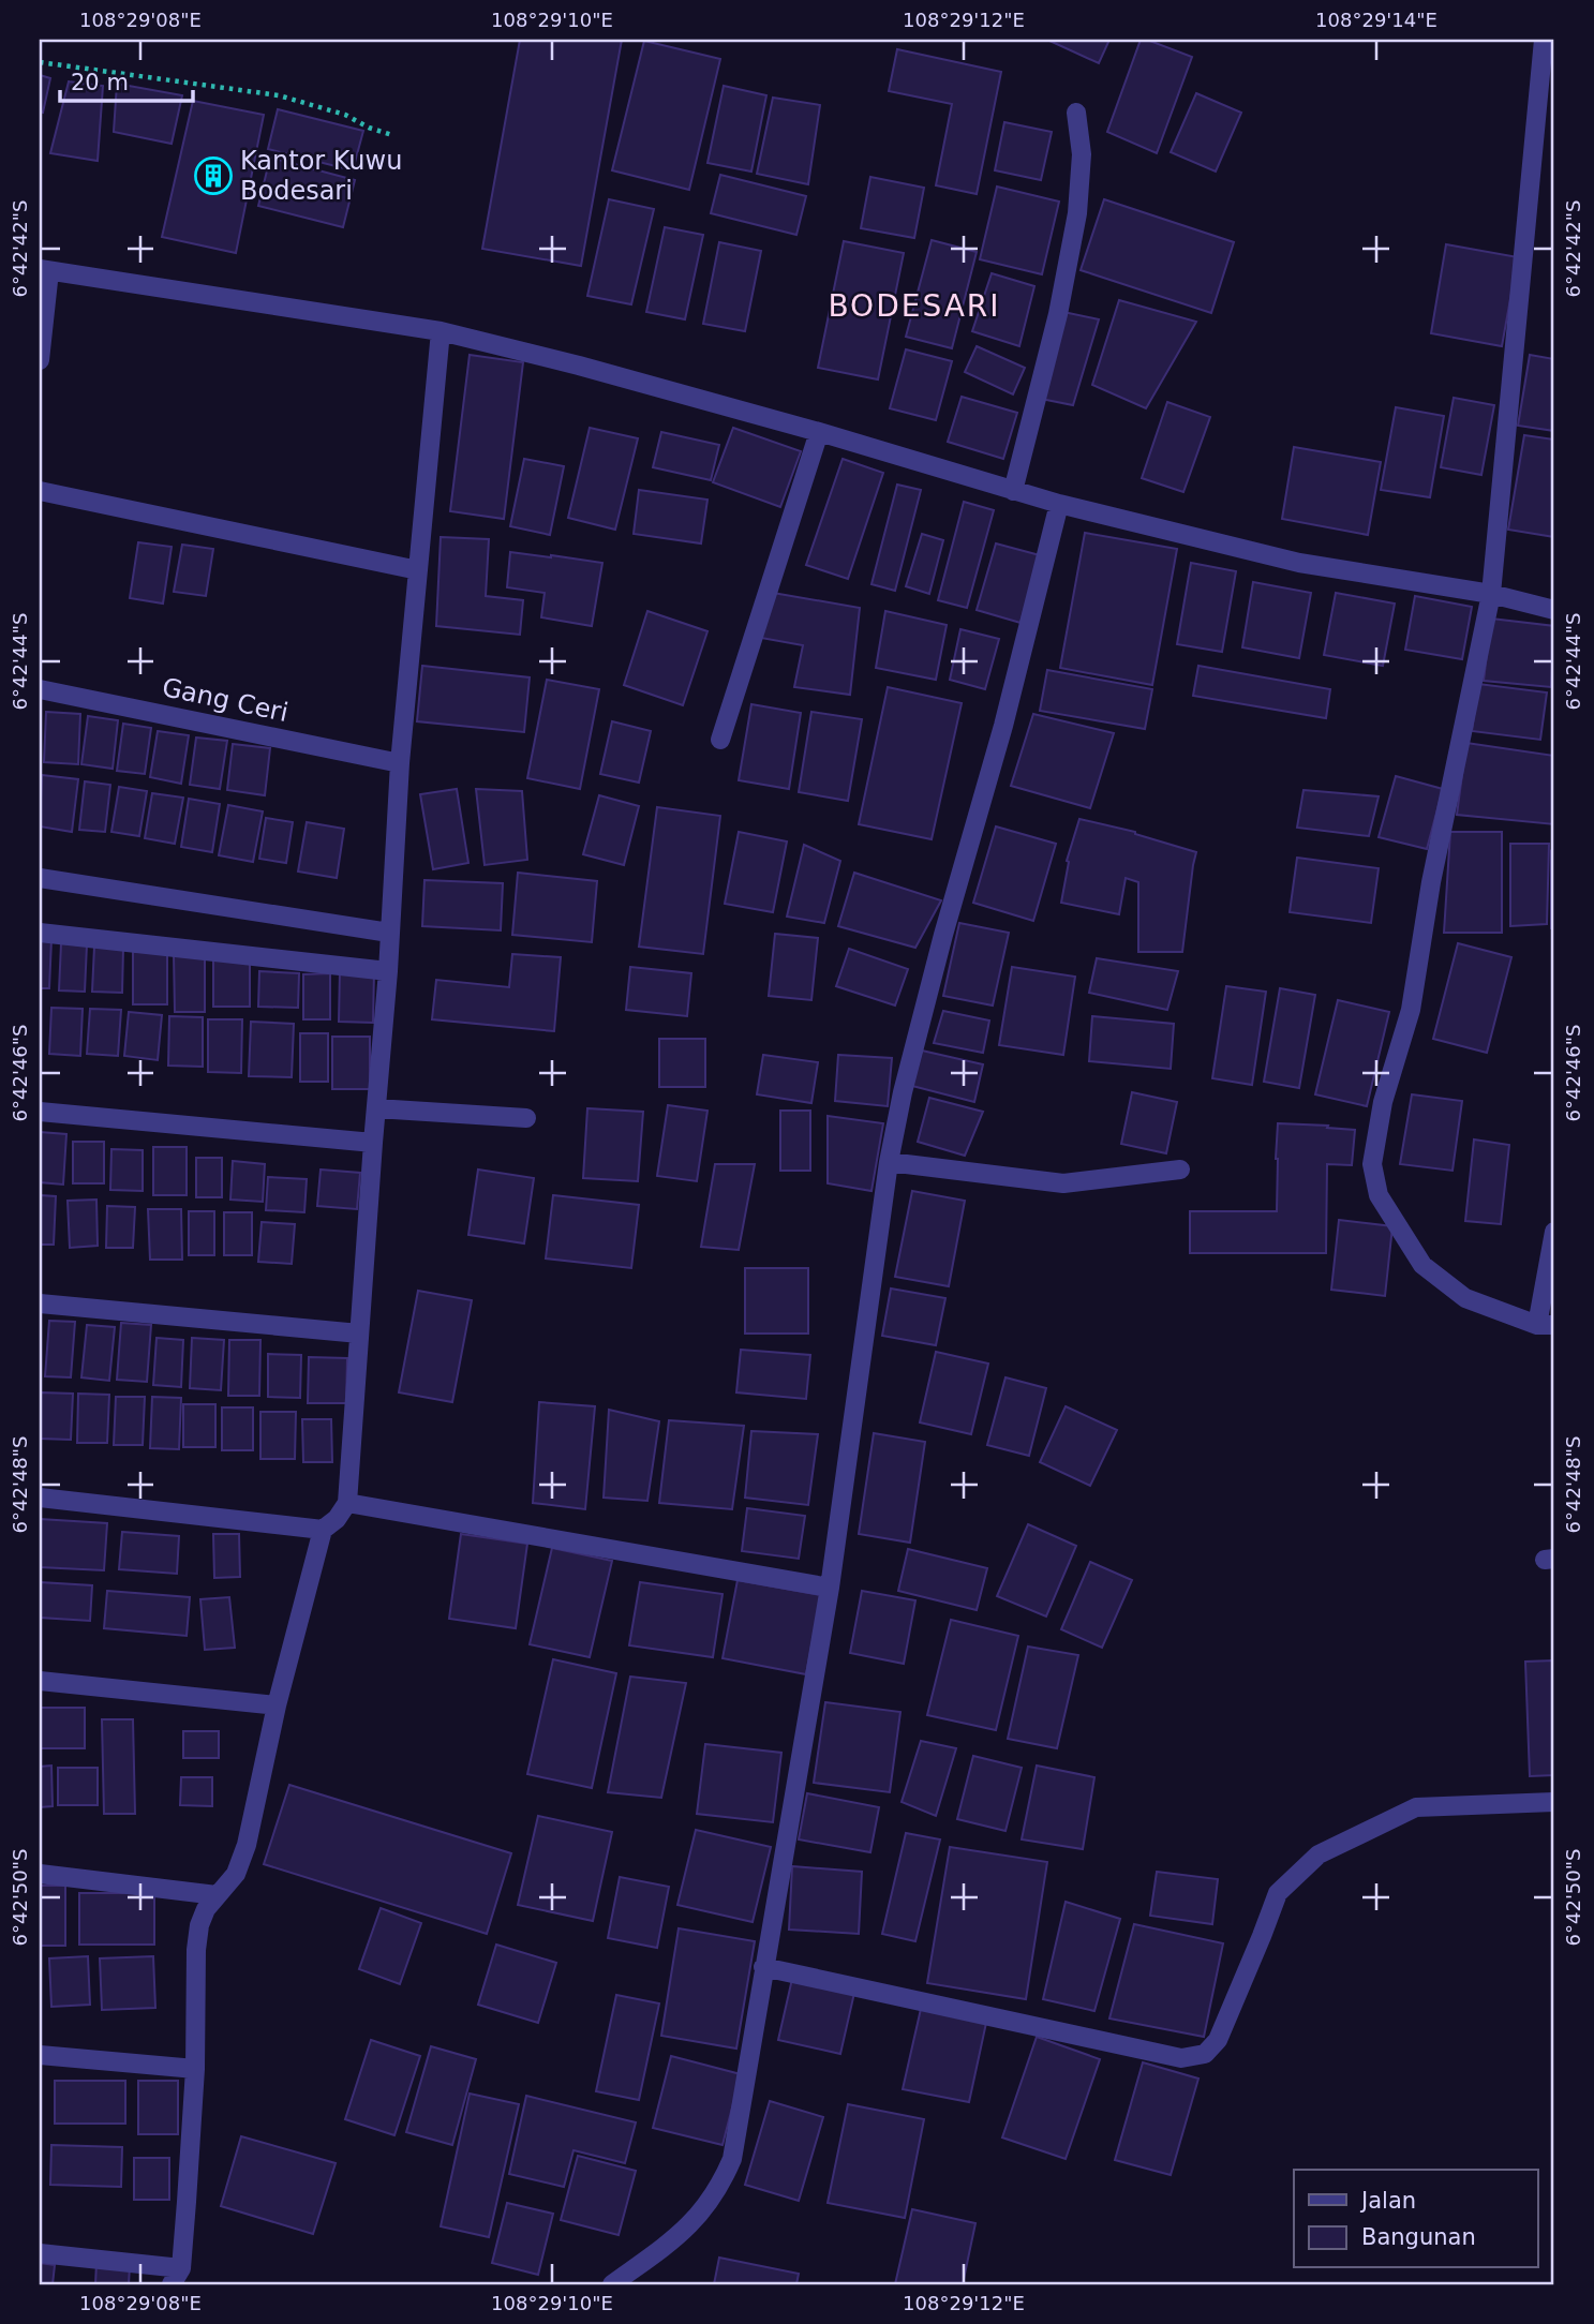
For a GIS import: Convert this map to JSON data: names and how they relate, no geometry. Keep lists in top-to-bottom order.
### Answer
{
  "streets": {
    "street": ["Gang Ceri"]
  },
  "districts": ["BODESARI"],
  "places": {
    "building": ["Kantor Kuwu Bodesari"]
  },
  "legend": ["Jalan", "Bangunan"],
  "scale_bar": "20 m",
  "coordinates": [
    "108°29'08\"E",
    "108°29'10\"E",
    "108°29'12\"E",
    "108°29'14\"E",
    "6°42'42\"S",
    "6°42'44\"S",
    "6°42'46\"S",
    "6°42'48\"S",
    "6°42'50\"S"
  ]
}
